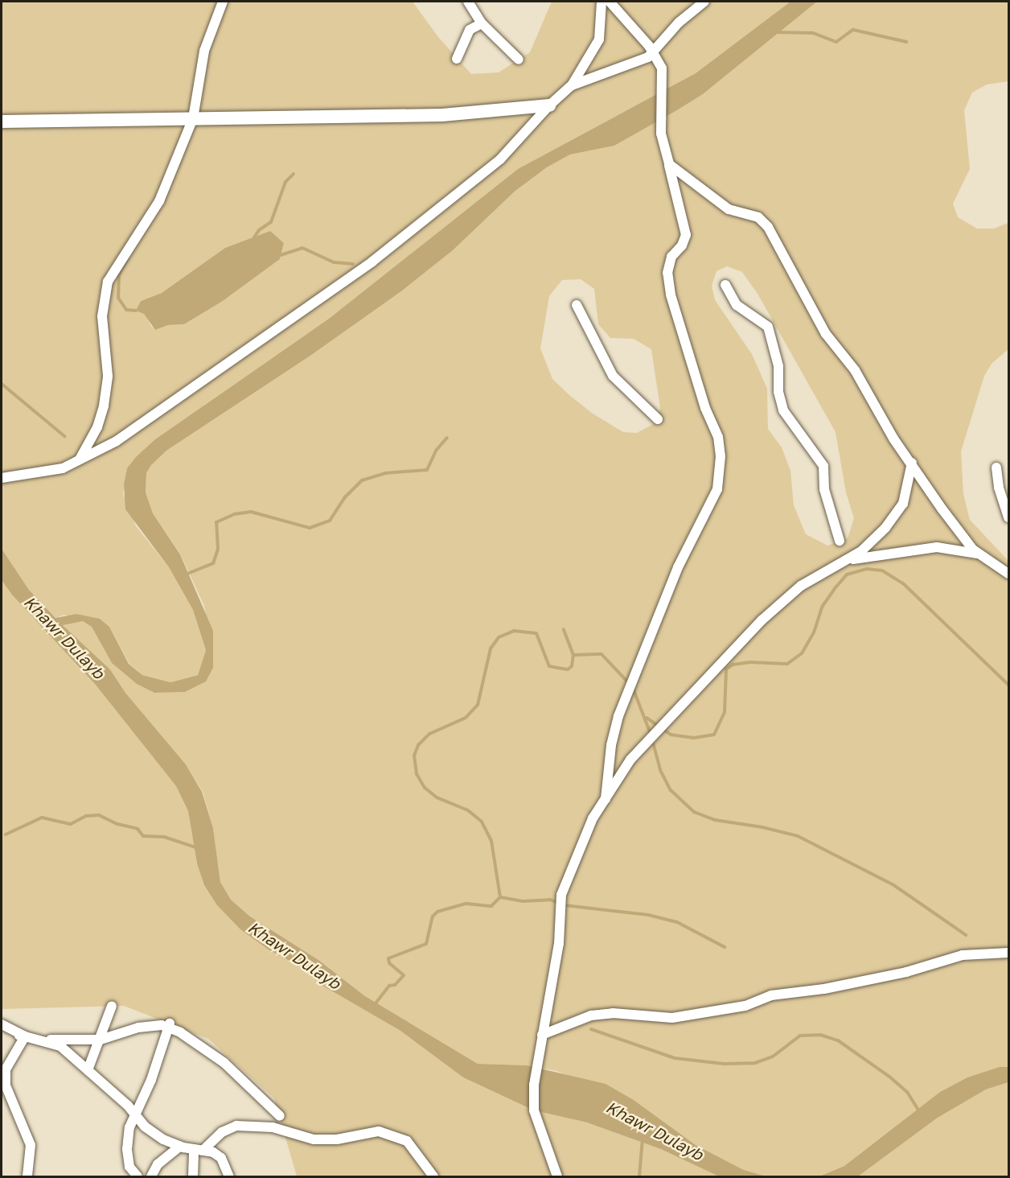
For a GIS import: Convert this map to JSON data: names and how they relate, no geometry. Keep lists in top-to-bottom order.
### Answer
{
  "water": ["Khawr Dulayb"]
}
